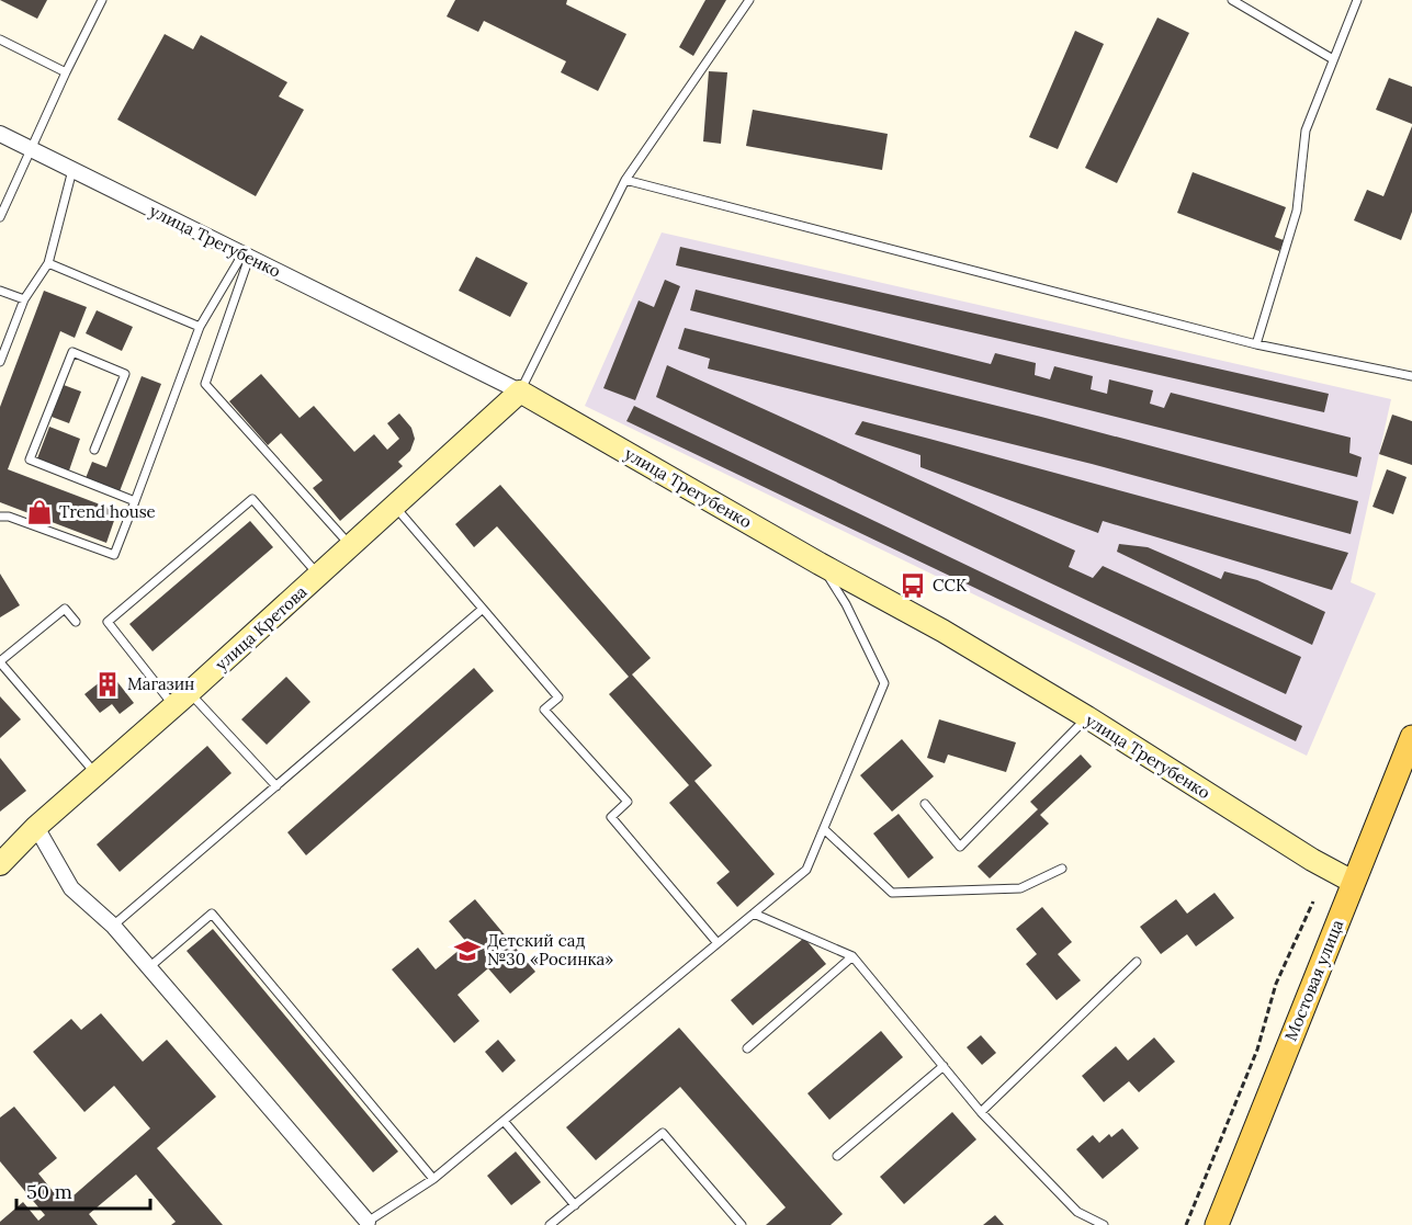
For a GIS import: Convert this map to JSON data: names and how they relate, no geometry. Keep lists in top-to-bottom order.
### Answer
{
  "streets": {
    "main road": ["Мостовая улица"],
    "street": ["улица Трегубенко", "улица Кретова"]
  },
  "crossings": [
    ["улица Трегубенко", "улица Кретова"],
    ["улица Трегубенко", "Мостовая улица"]
  ],
  "places": {
    "shop": ["Trend house"],
    "bus stop": ["ССК"],
    "building": ["Магазин"],
    "school or university": ["Детский сад №30 «Росинка»"]
  },
  "scale_bar": "50 m"
}
